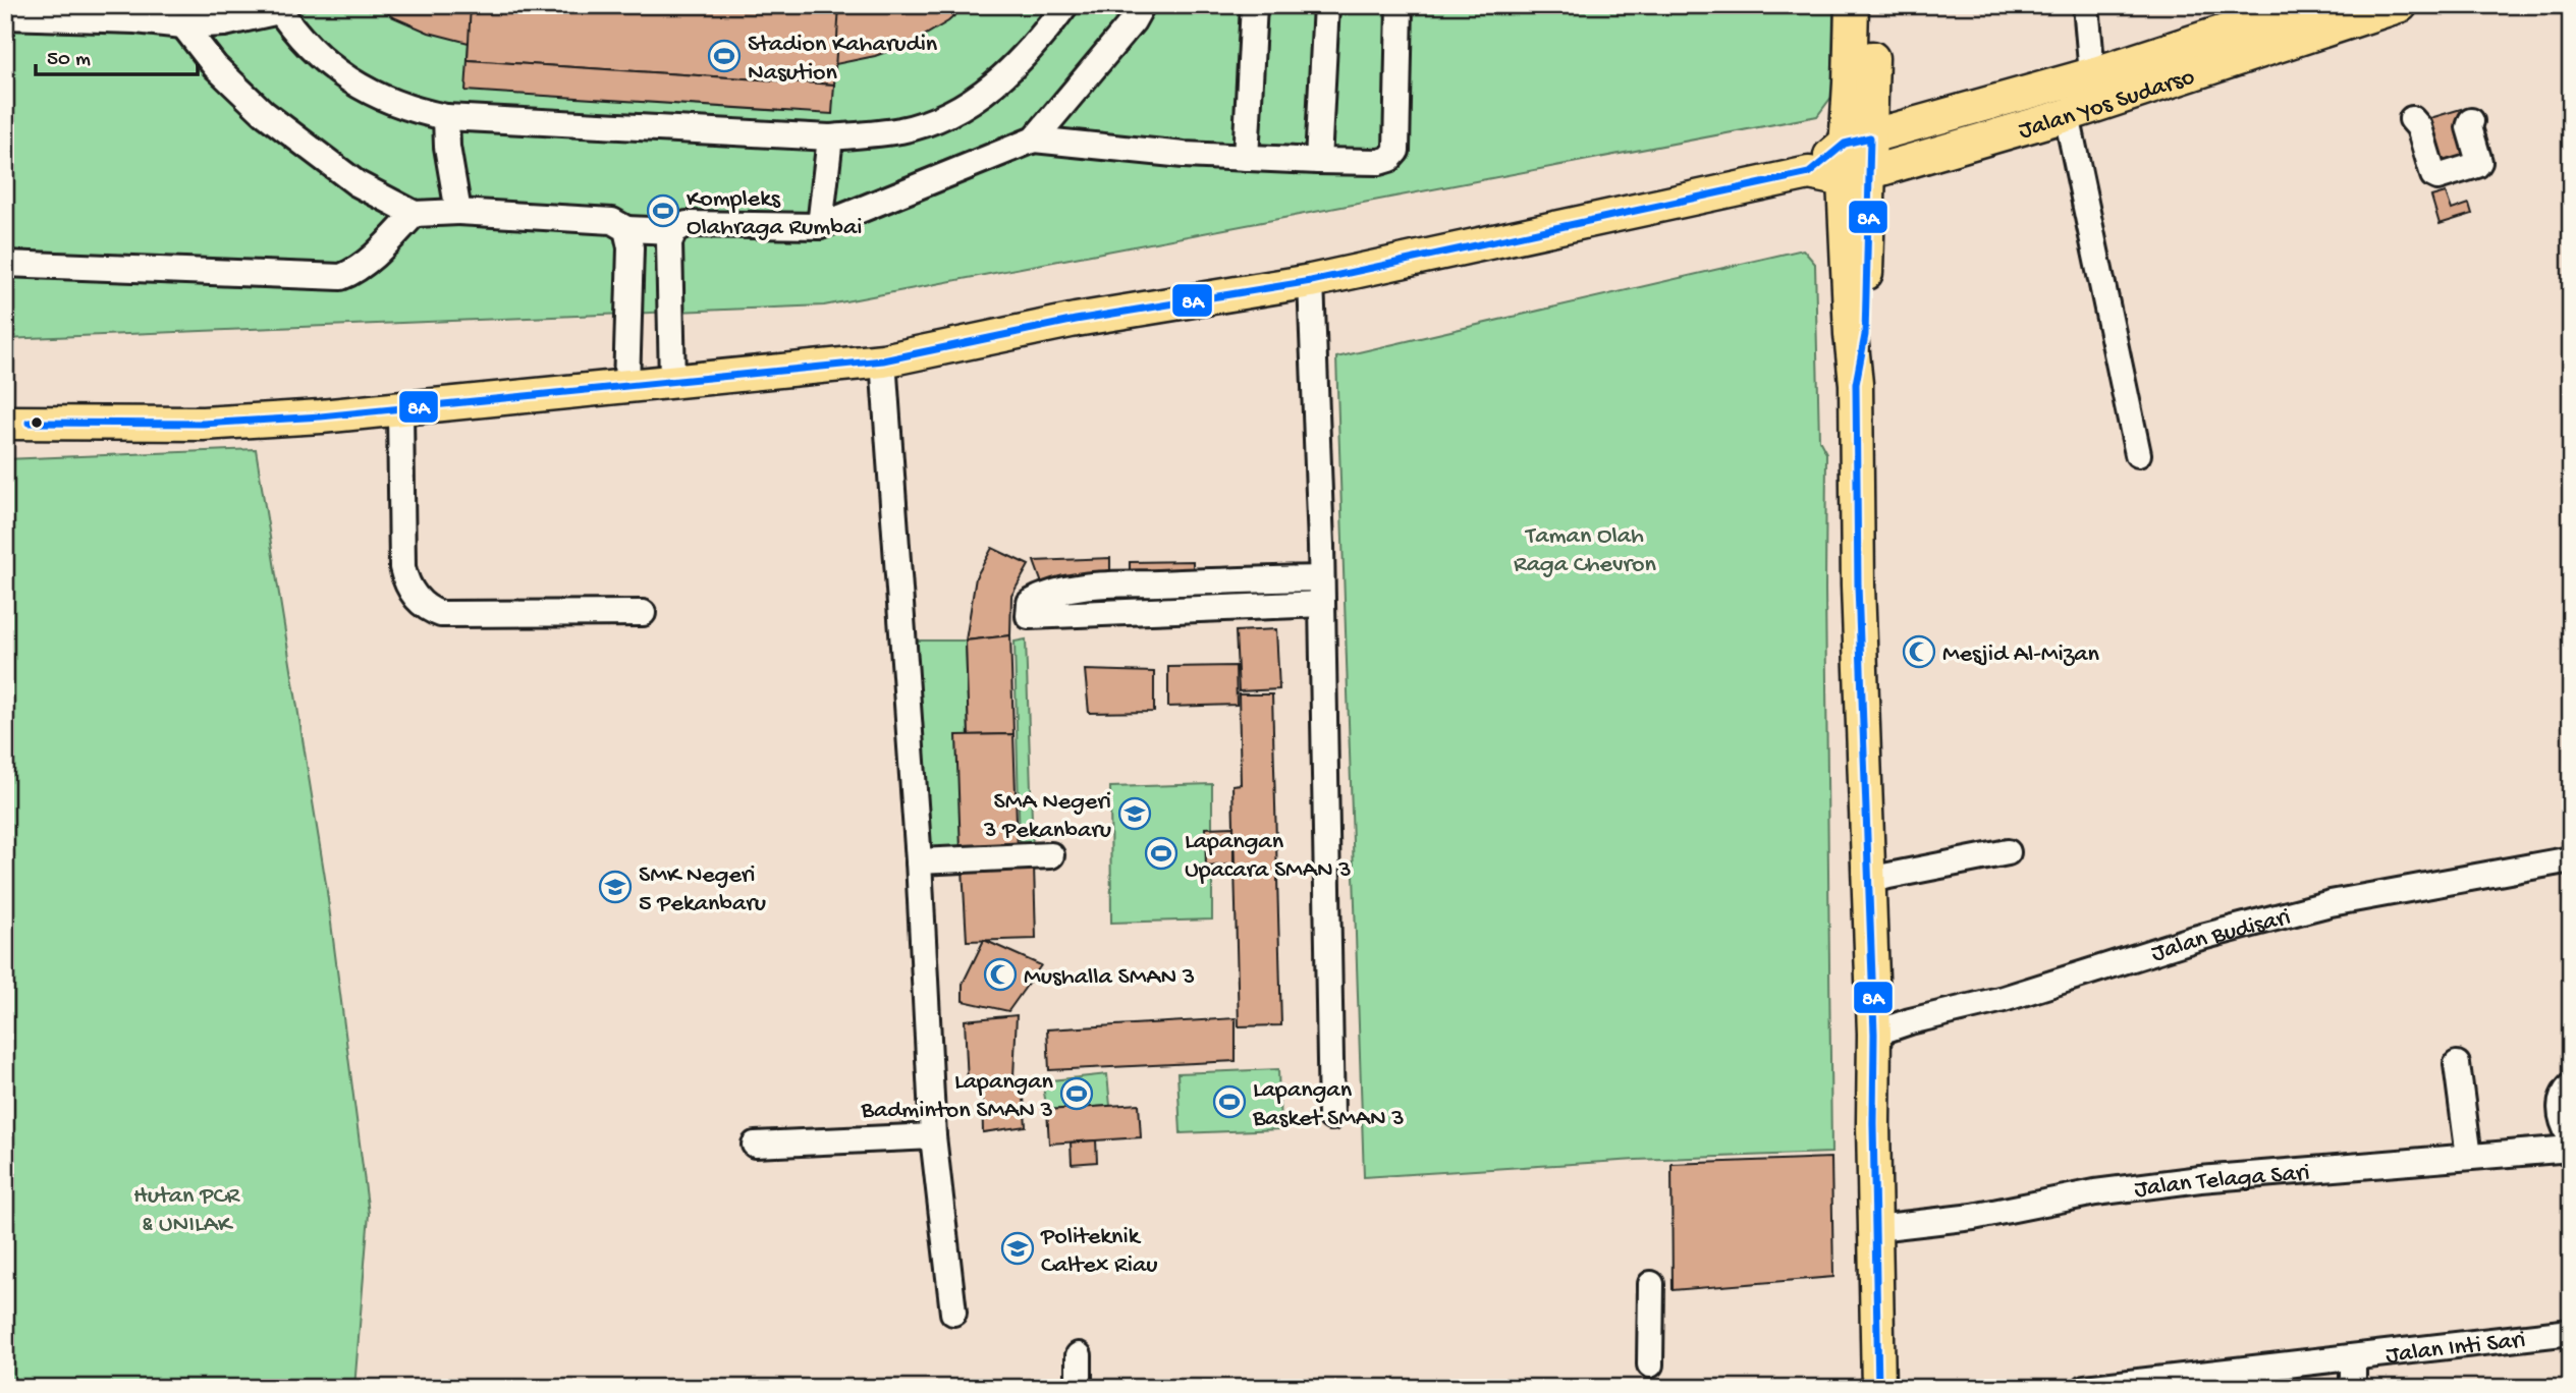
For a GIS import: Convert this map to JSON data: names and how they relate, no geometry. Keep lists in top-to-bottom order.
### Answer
{
  "streets": {
    "main road": ["Jalan Yos Sudarso"],
    "street": ["Jalan Budisari", "Jalan Telaga Sari", "Jalan Inti Sari"]
  },
  "parks": ["Taman Olah Raga Chevron", "Hutan PCR & UNILAK"],
  "places": {
    "sports": [
      "Stadion Kaharudin Nasution",
      "Kompleks Olahraga Rumbai",
      "Lapangan Upacara SMAN 3",
      "Lapangan Badminton SMAN 3",
      "Lapangan Basket SMAN 3"
    ],
    "mosque": ["Mesjid Al-Mizan", "Mushalla SMAN 3"],
    "school or university": ["SMA Negeri 3 Pekanbaru", "SMK Negeri 5 Pekanbaru", "Politeknik Caltex Riau"]
  },
  "lines": ["transit line 8A"],
  "scale_bar": "50 m"
}
